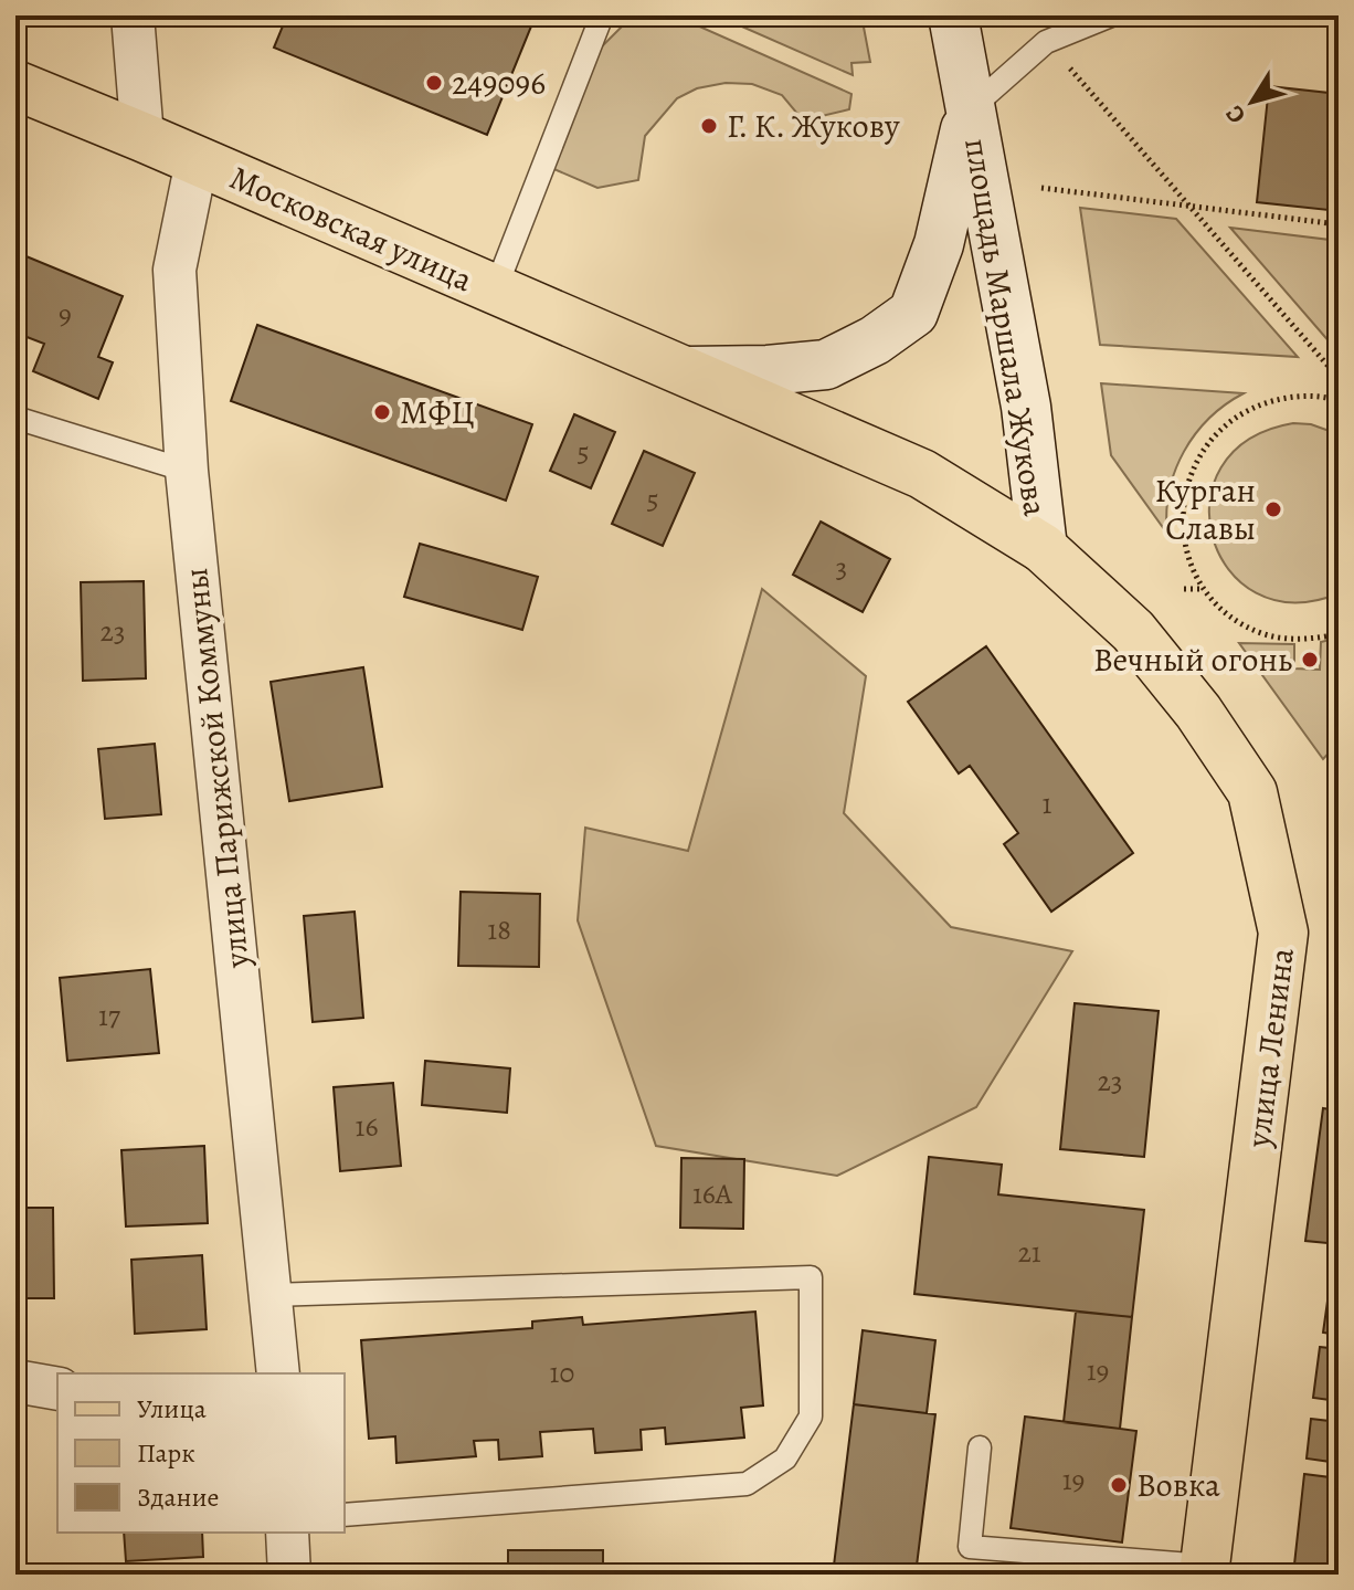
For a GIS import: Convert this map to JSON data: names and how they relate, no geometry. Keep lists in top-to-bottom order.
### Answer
{
  "streets": {
    "main road": ["Московская улица", "площадь Маршала Жукова", "улица Ленина"],
    "street": ["улица Парижской Коммуны"]
  },
  "crossings": [
    ["Московская улица", "площадь Маршала Жукова"],
    ["Московская улица", "улица Парижской Коммуны"],
    ["площадь Маршала Жукова", "улица Ленина"]
  ],
  "places": [
    "249096",
    "Г. К. Жукову",
    "МФЦ",
    "Курган Славы",
    "Вечный огонь",
    "Вовка"
  ],
  "house_numbers": [
    "9",
    "5",
    "5",
    "3",
    "23",
    "1",
    "18",
    "17",
    "23",
    "16",
    "16А",
    "21",
    "19",
    "10",
    "19"
  ],
  "legend": ["Улица", "Парк", "Здание"],
  "north": "bottom left"
}
